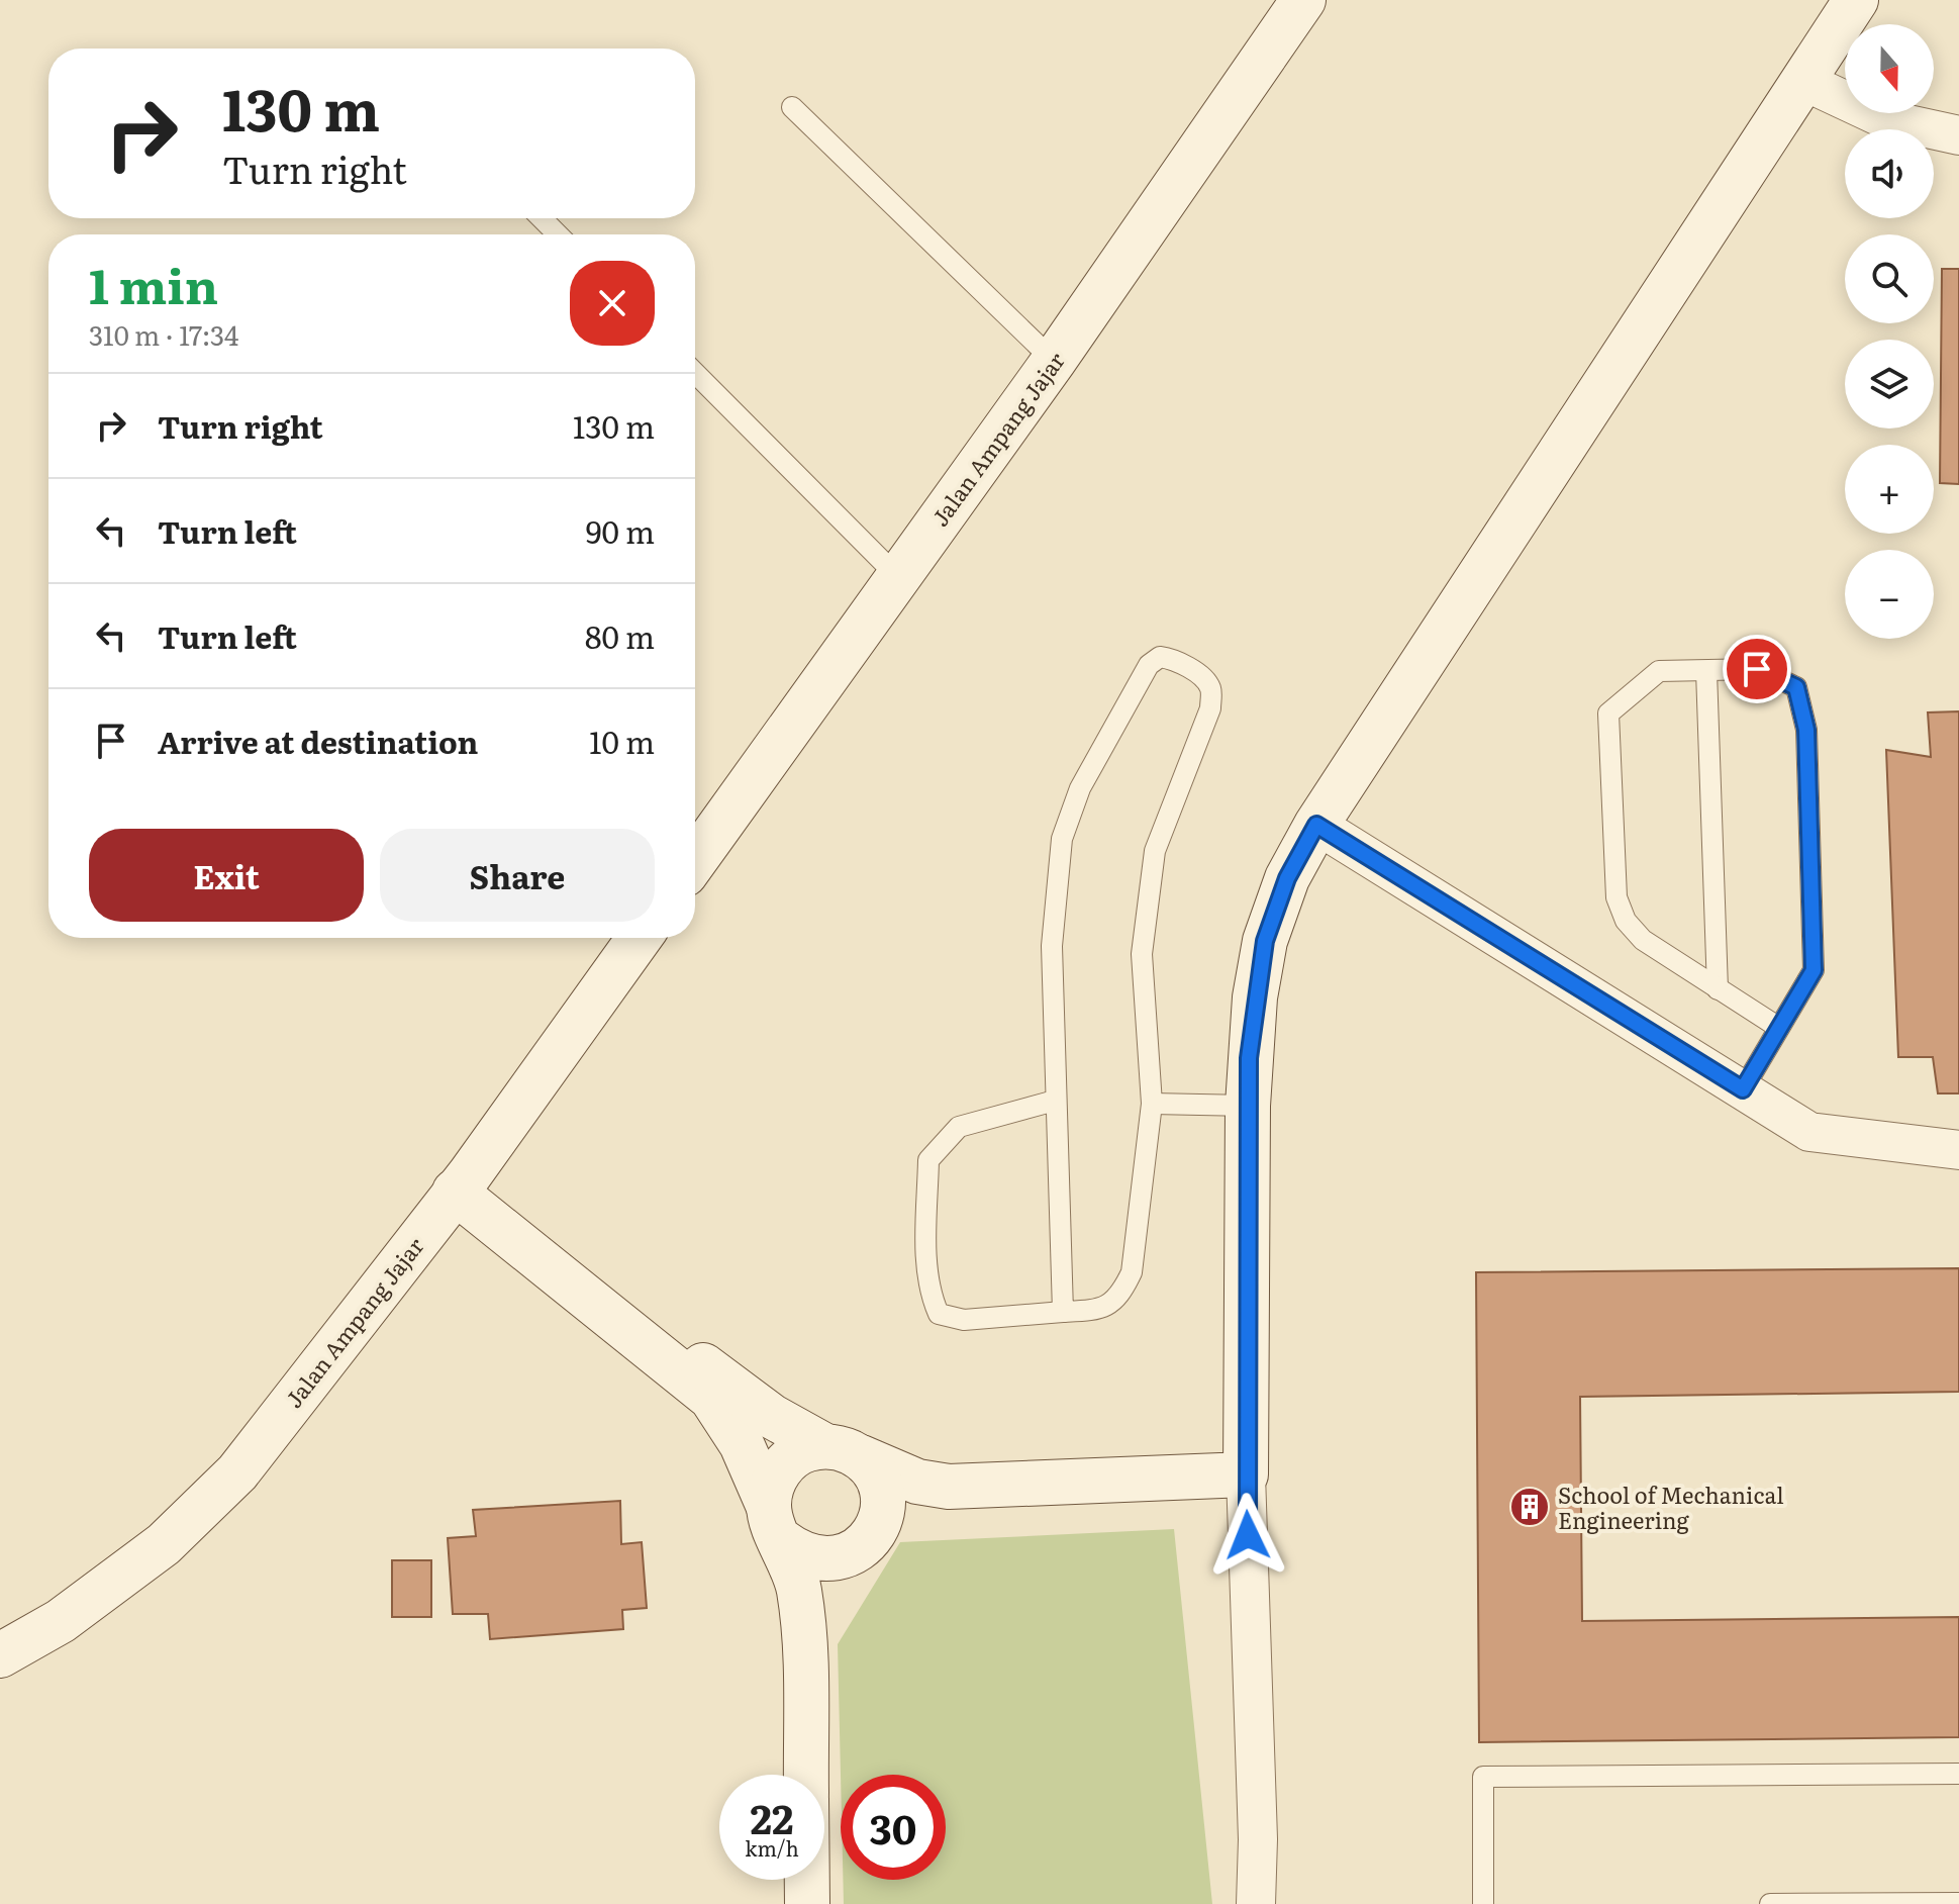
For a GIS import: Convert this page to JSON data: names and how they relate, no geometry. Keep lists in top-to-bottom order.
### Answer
{
  "streets": {
    "street": ["Jalan Ampang Jajar"]
  },
  "places": {
    "building": ["School of Mechanical Engineering"]
  },
  "north": "bottom",
  "page": {
    "map_buttons": ["+", "−"],
    "turn": ["130 m", "Turn right"],
    "heading": ["1 min", "310 m · 17:34"],
    "list": [
      {
        "name": "Turn right",
        "value": "130 m"
      },
      {
        "name": "Turn left",
        "value": "90 m"
      },
      {
        "name": "Turn left",
        "value": "80 m"
      },
      {
        "name": "Arrive at destination",
        "value": "10 m"
      }
    ],
    "buttons": ["Exit", "Share"],
    "speed": "22 km/h",
    "limit": "30"
  }
}
